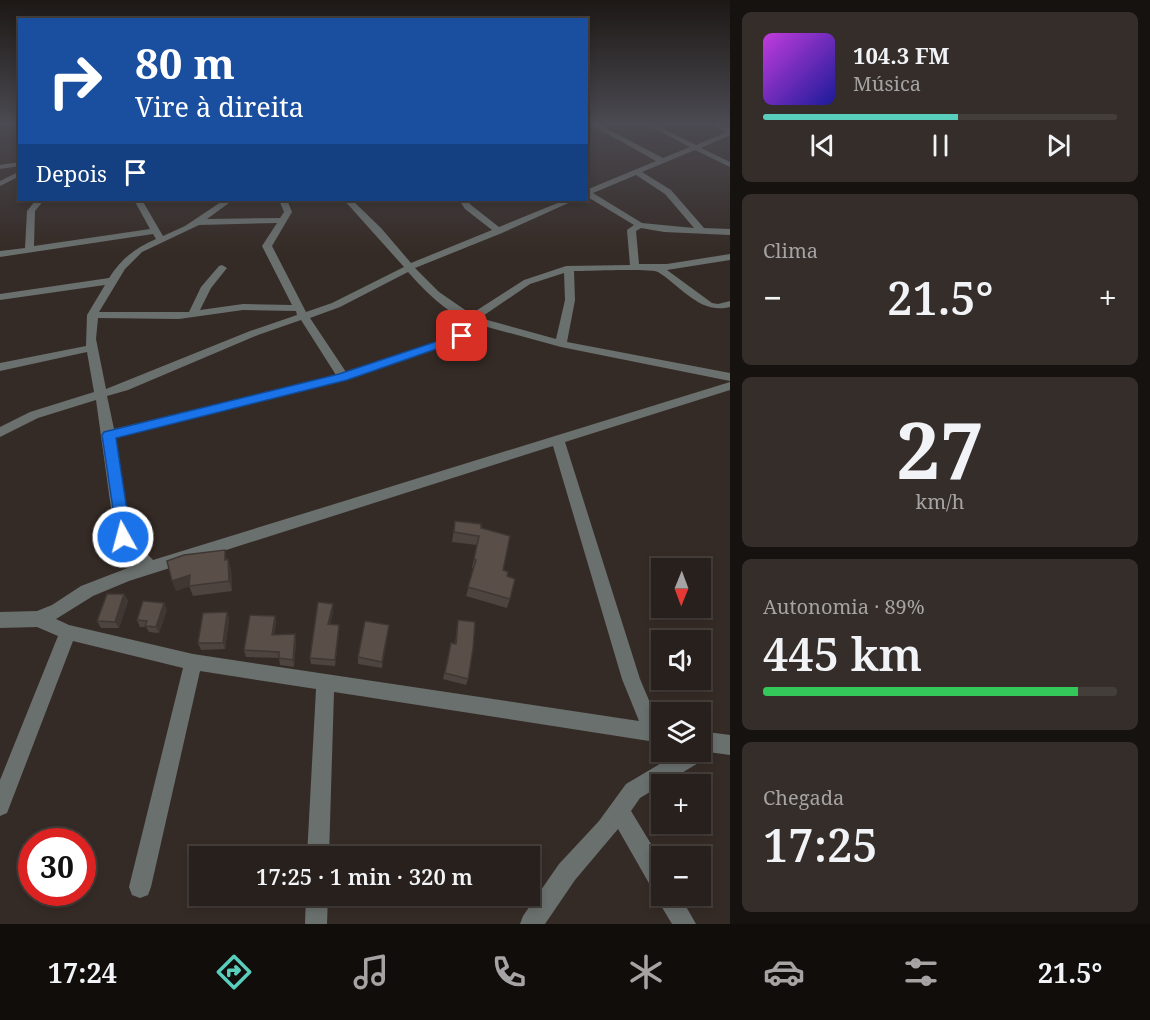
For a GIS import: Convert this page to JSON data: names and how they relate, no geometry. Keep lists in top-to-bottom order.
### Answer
{
  "north": "bottom",
  "page": {
    "turn": ["80 m", "Vire à direita"],
    "song": ["104.3 FM", "Música"],
    "then": "Depois",
    "tile": [
      "Clima",
      ["27", "km/h"],
      ["Autonomia · 89%", "445 km"],
      ["Chegada", "17:25"]
    ],
    "heat": ["−", "21.5°", "+"],
    "map_buttons": ["+", "−"],
    "limit": "30",
    "trip": "17:25 · 1 min · 320 m",
    "tabs": ["17:24", "21.5°"]
  }
}
